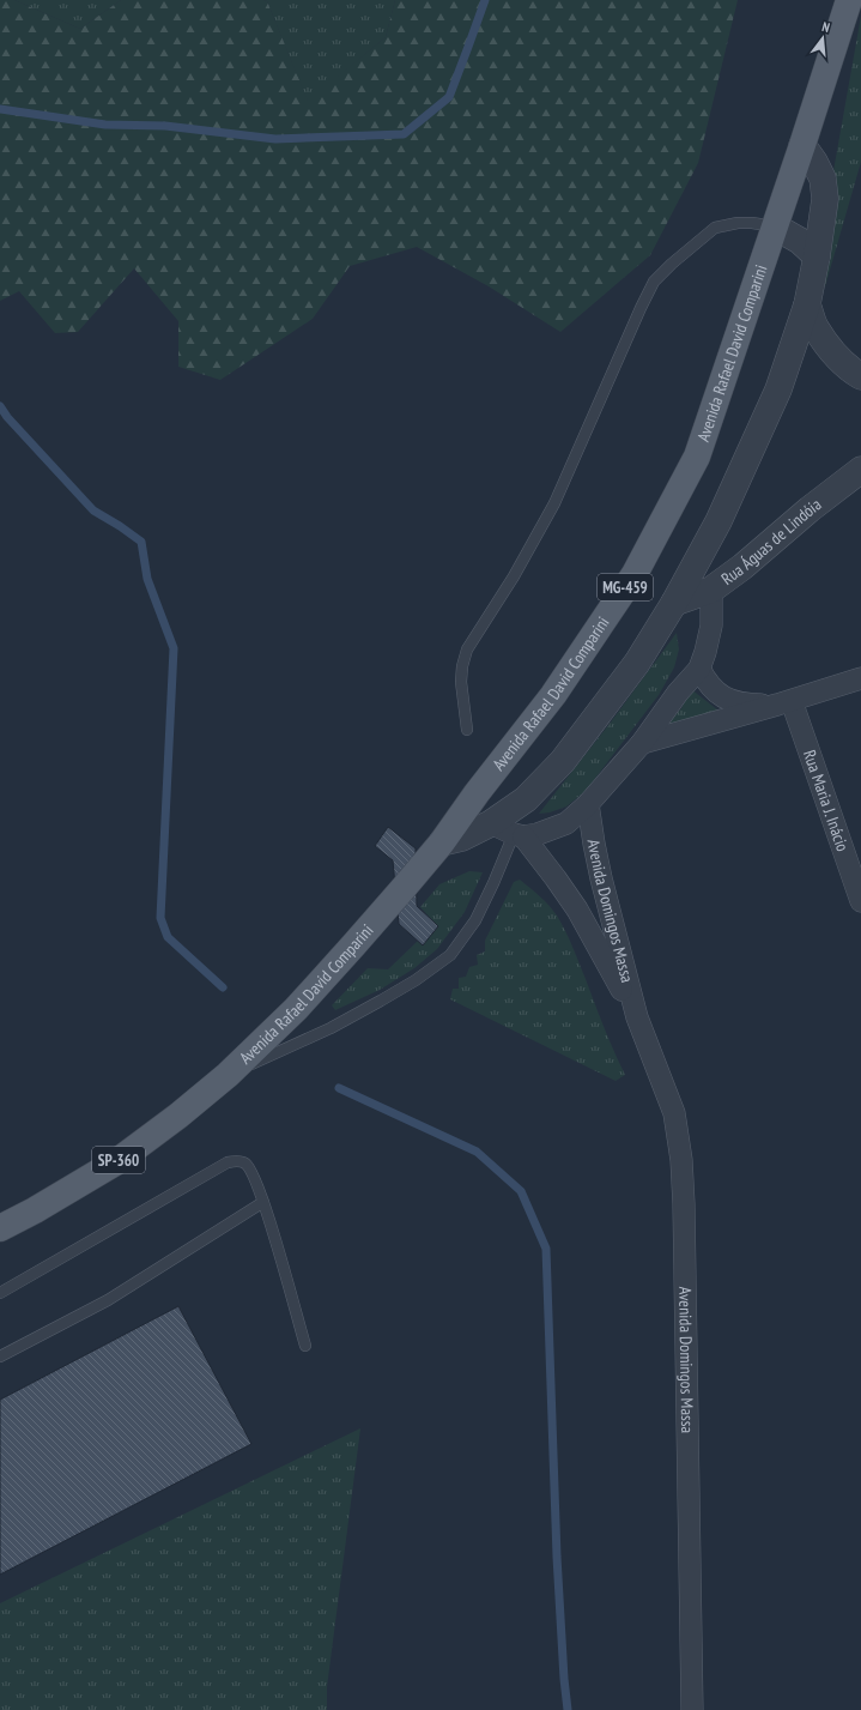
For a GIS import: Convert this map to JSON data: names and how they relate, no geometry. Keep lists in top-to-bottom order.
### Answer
{
  "streets": {
    "main road": ["Avenida Rafael David Comparini", "MG-459", "SP-360"],
    "street": ["Rua Águas de Lindóia", "Rua Maria J. Inácio", "Avenida Domingos Massa"]
  },
  "crossings": [
    ["Avenida Rafael David Comparini", "SP-360"]
  ],
  "north": "top"
}
